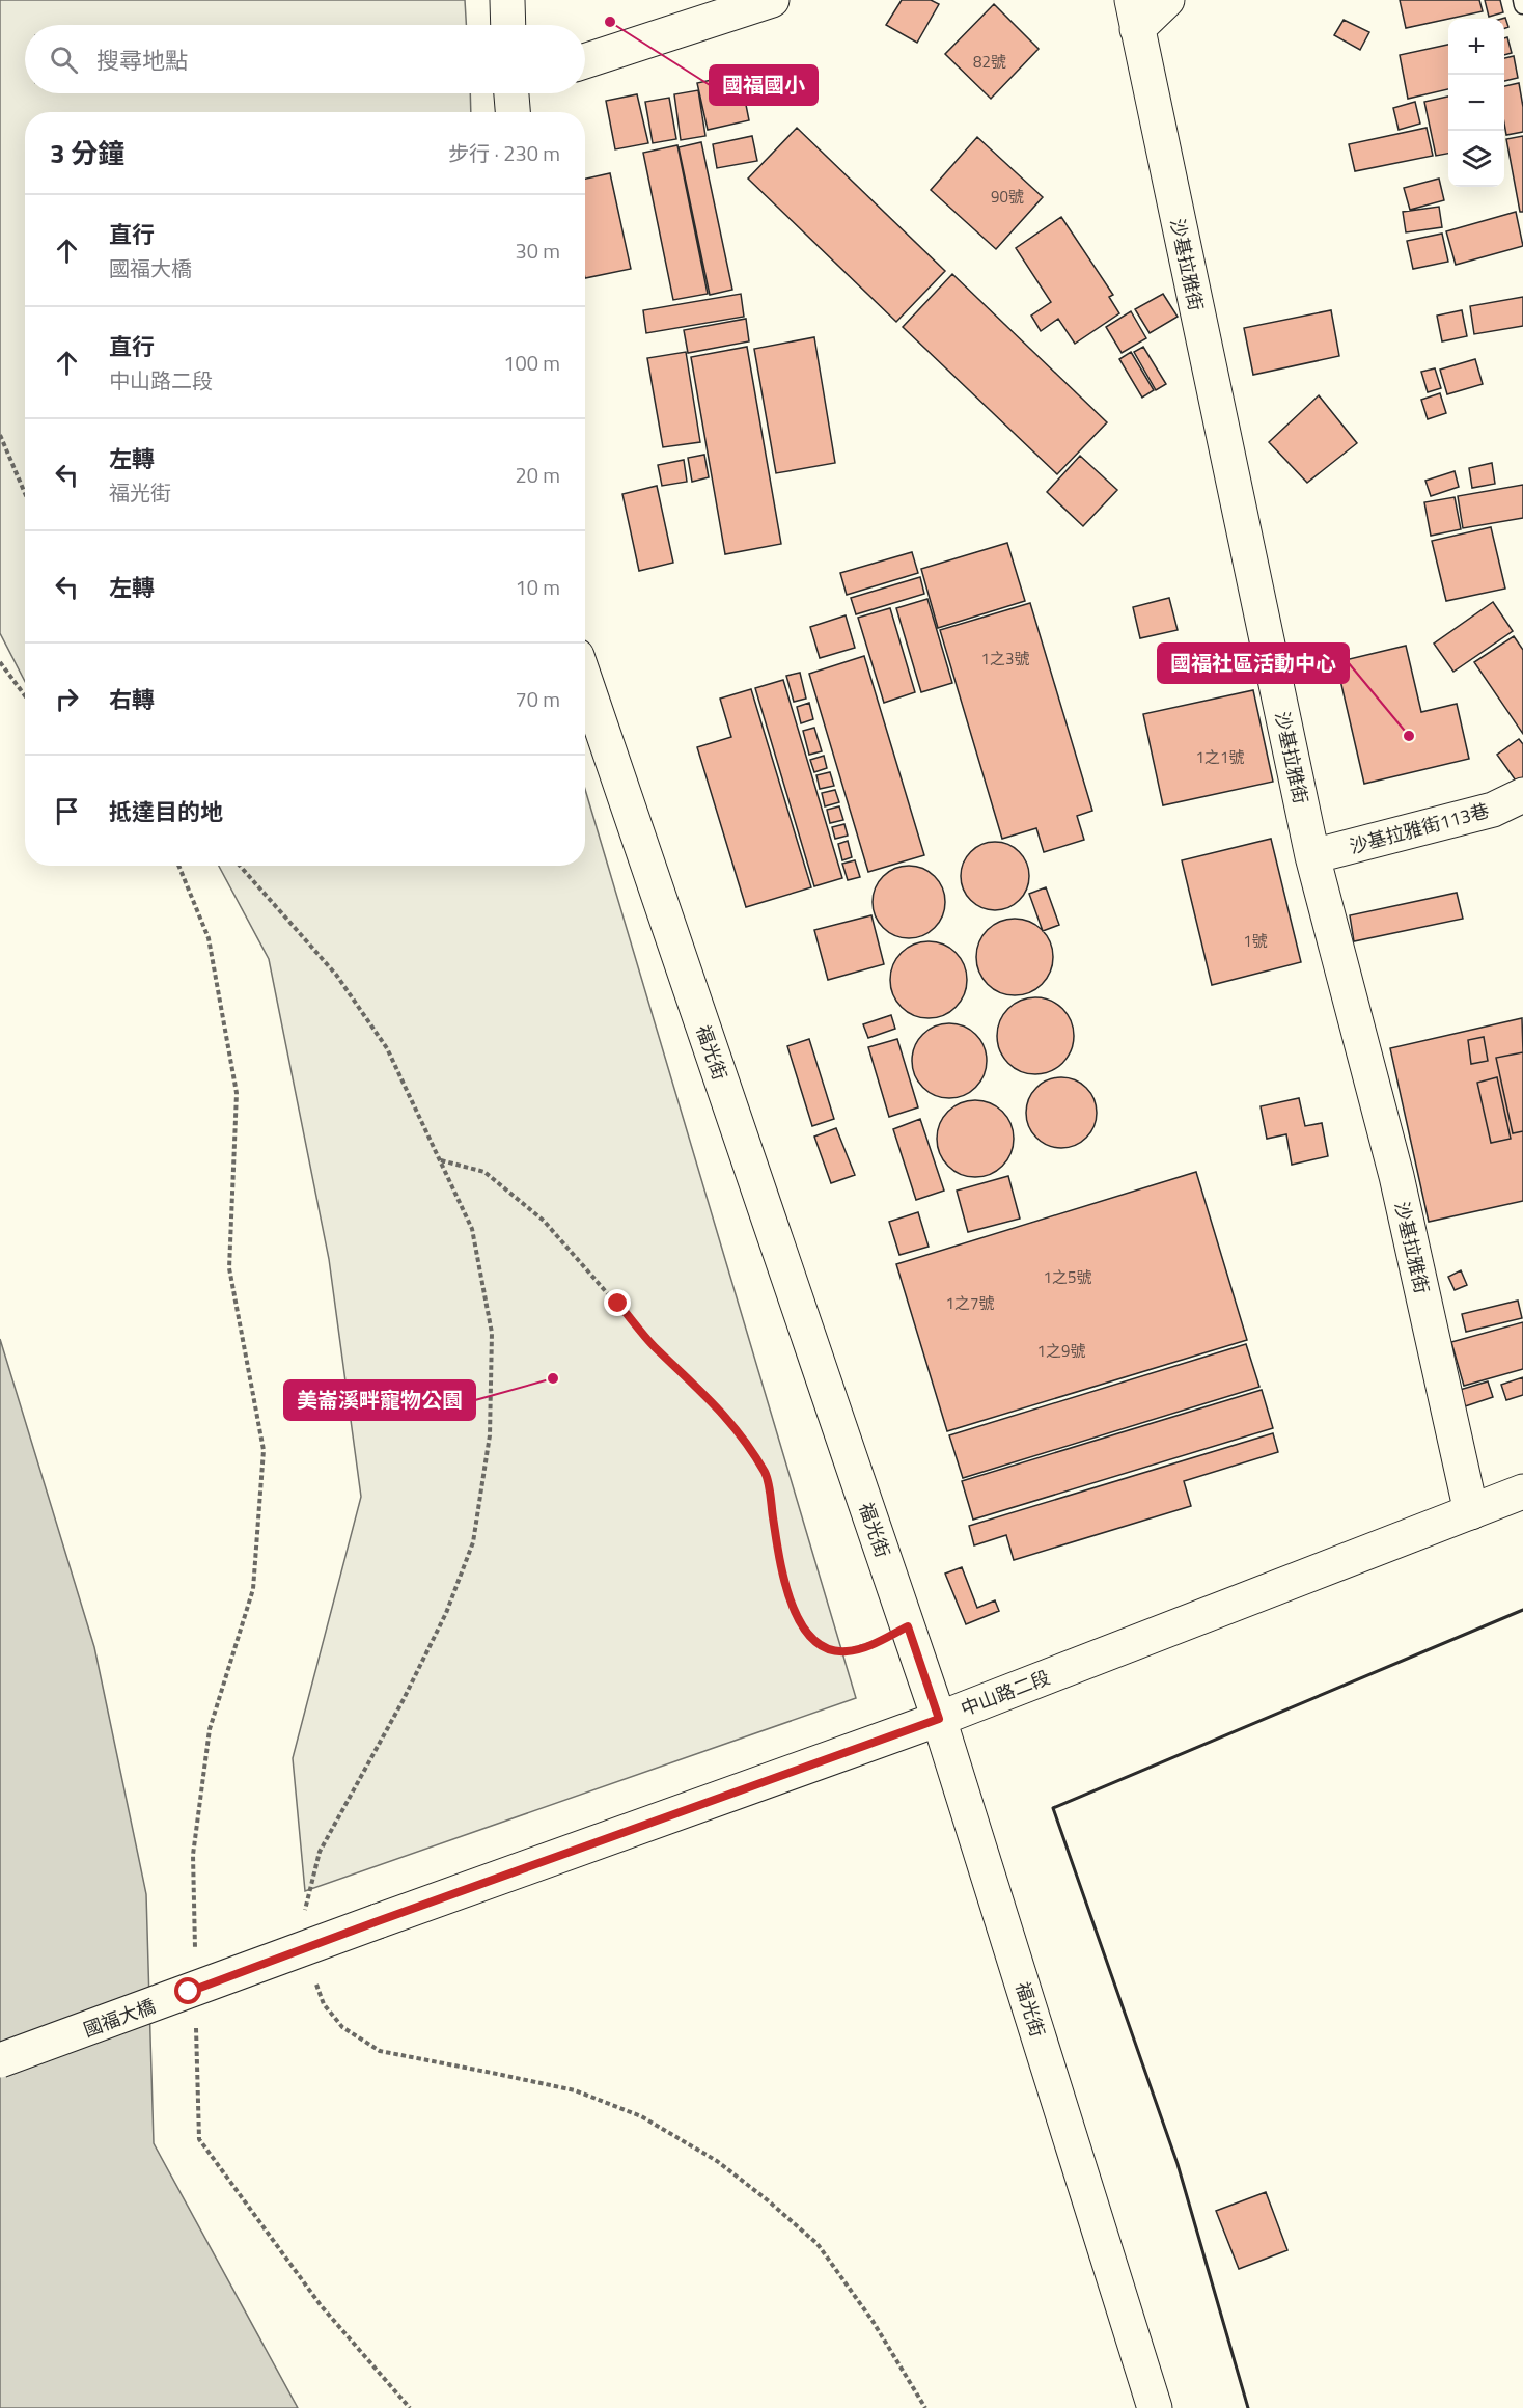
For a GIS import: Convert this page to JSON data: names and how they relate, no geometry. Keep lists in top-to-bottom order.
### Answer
{
  "streets": {
    "street": [
      "沙基拉雅街",
      "沙基拉雅街113巷",
      "福光街",
      "中山路二段",
      "國福大橋"
    ]
  },
  "crossings": [
    ["沙基拉雅街", "沙基拉雅街113巷"],
    ["沙基拉雅街", "中山路二段"],
    ["福光街", "中山路二段"],
    ["中山路二段", "國福大橋"]
  ],
  "places": ["國福國小", "國福社區活動中心", "美崙溪畔寵物公園"],
  "house_numbers": [
    "82號",
    "90號",
    "1之3號",
    "1之1號",
    "1號",
    "1之5號",
    "1之7號",
    "1之9號"
  ],
  "page": {
    "map_buttons": ["+", "−"],
    "search": "搜尋地點",
    "heading": ["3 分鐘", "步行 · 230 m"],
    "list": [
      ["直行", "國福大橋", "30 m"],
      ["直行", "中山路二段", "100 m"],
      ["左轉", "福光街", "20 m"],
      ["左轉", "10 m"],
      ["右轉", "70 m"],
      "抵達目的地"
    ]
  }
}
